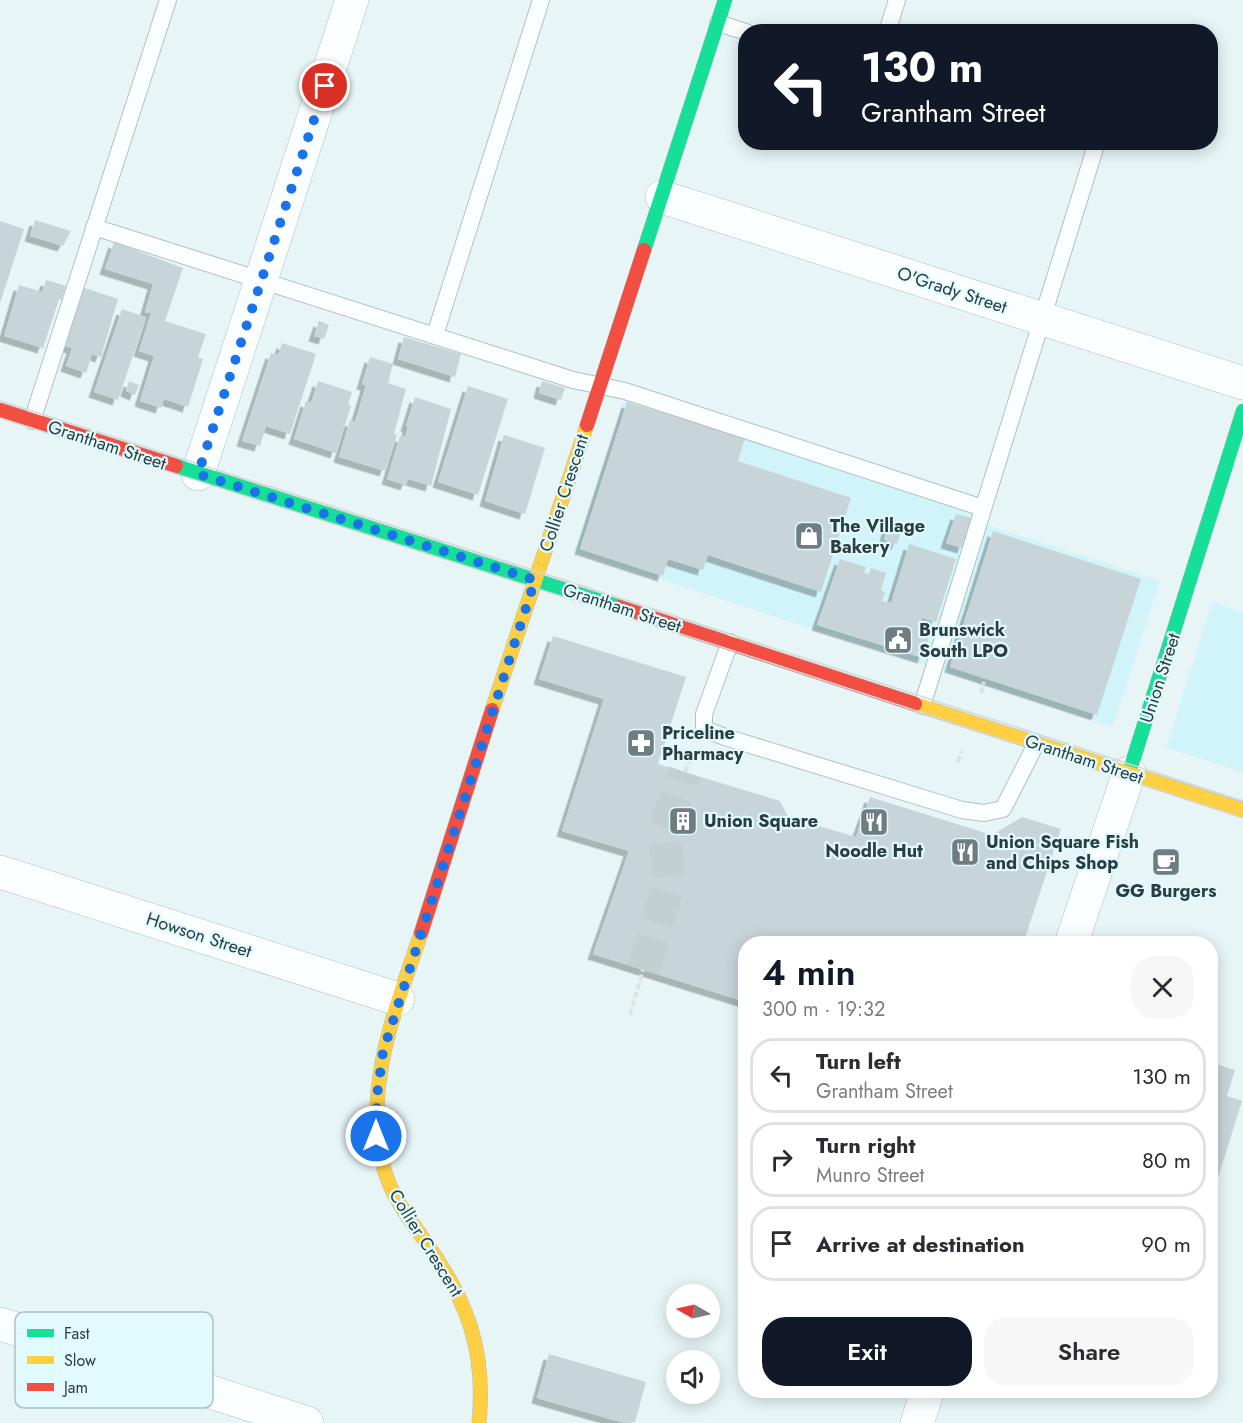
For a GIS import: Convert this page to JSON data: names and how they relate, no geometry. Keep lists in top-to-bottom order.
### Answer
{
  "streets": {
    "street": [
      "O'Grady Street",
      "Grantham Street",
      "Collier Crescent",
      "Union Street",
      "Howson Street"
    ]
  },
  "crossings": [
    ["O'Grady Street", "Collier Crescent"],
    ["Grantham Street", "Collier Crescent"],
    ["Grantham Street", "Union Street"],
    ["Collier Crescent", "Howson Street"]
  ],
  "places": {
    "shop": ["The Village Bakery"],
    "public building": ["Brunswick South LPO"],
    "pharmacy": ["Priceline Pharmacy"],
    "building": ["Union Square"],
    "restaurant": ["Noodle Hut", "Union Square Fish and Chips Shop"],
    "cafe": ["GG Burgers"]
  },
  "legend": ["Fast", "Slow", "Jam"],
  "north": "left",
  "page": {
    "turn": ["130 m", "Grantham Street"],
    "heading": ["4 min", "300 m · 19:32"],
    "list": [
      {
        "name": "Turn left",
        "note": "Grantham Street",
        "value": "130 m"
      },
      {
        "name": "Turn right",
        "note": "Munro Street",
        "value": "80 m"
      },
      {
        "name": "Arrive at destination",
        "value": "90 m"
      }
    ],
    "buttons": ["Exit", "Share"]
  }
}
